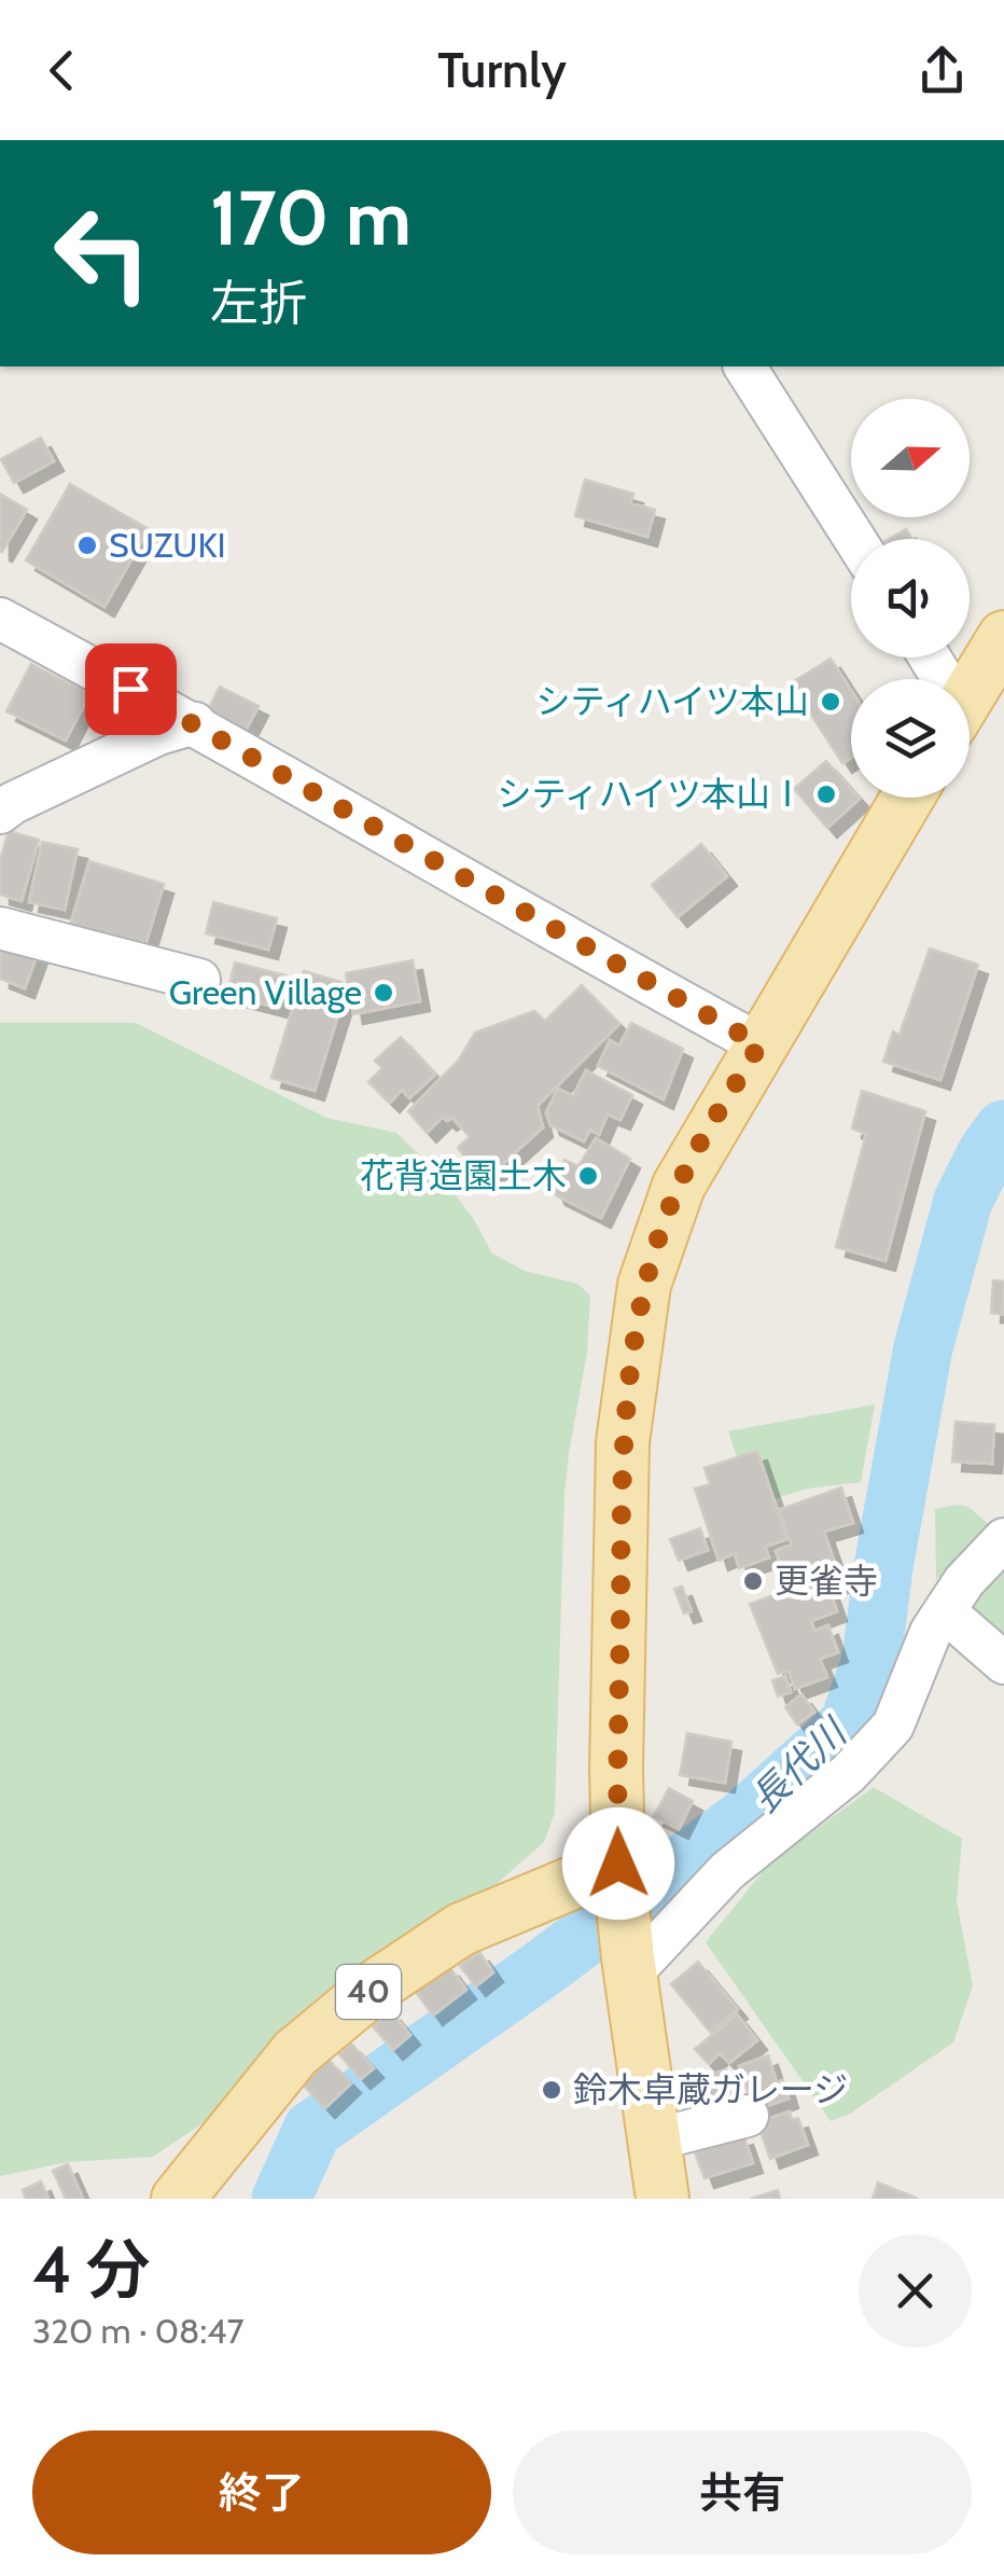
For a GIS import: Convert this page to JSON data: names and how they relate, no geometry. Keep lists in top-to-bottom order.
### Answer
{
  "streets": {
    "main road": ["40"]
  },
  "water": ["長代川"],
  "places": [
    "SUZUKI",
    "シティハイツ本山",
    "シティハイツ本山Ⅰ",
    "Green Village",
    "花背造園土木",
    "更雀寺",
    "鈴木卓蔵ガレージ"
  ],
  "north": "right",
  "page": {
    "header": "Turnly",
    "turn": ["170 m", "左折"],
    "heading": ["4 分", "320 m · 08:47"],
    "buttons": ["終了", "共有"]
  }
}
